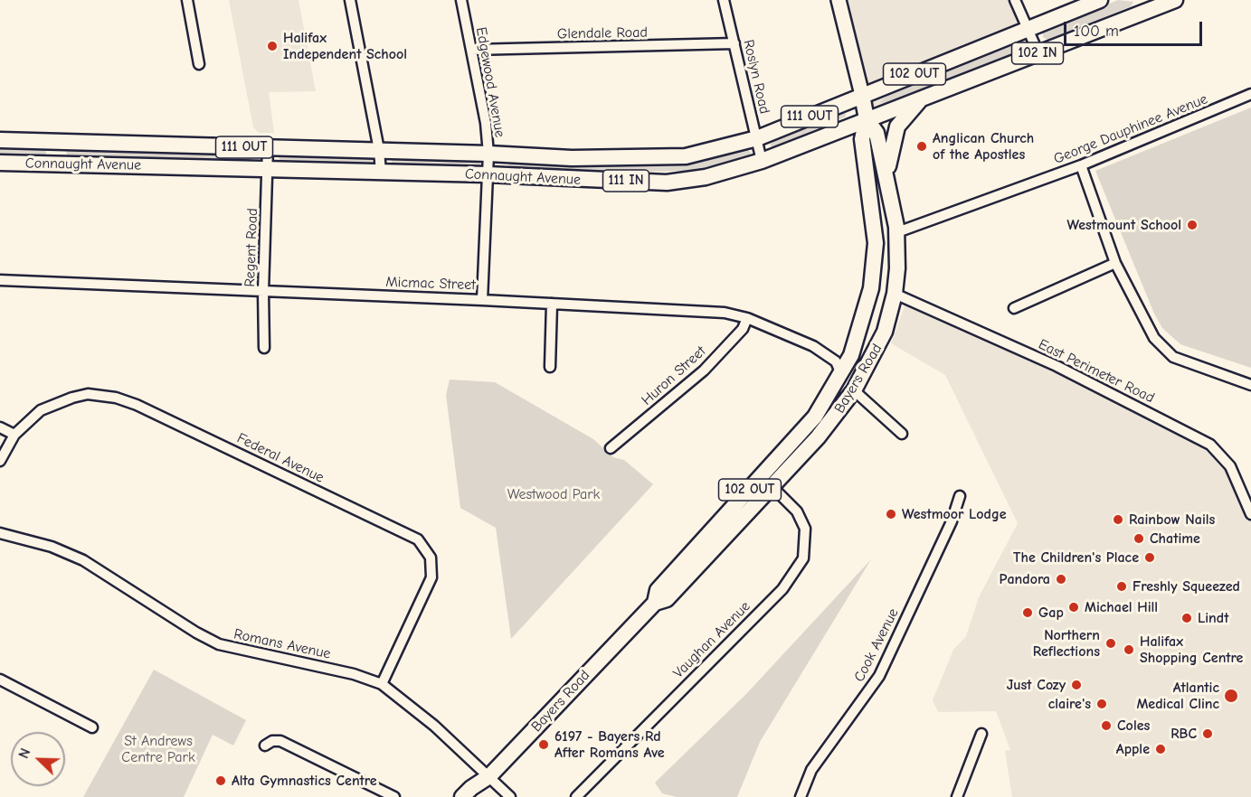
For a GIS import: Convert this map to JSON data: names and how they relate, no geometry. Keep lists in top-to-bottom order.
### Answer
{
  "streets": {
    "main road": [
      "102 IN",
      "102 OUT",
      "111 OUT",
      "Connaught Avenue",
      "111 IN",
      "Bayers Road"
    ],
    "street": [
      "Glendale Road",
      "Roslyn Road",
      "Edgewood Avenue",
      "George Dauphinee Avenue",
      "Regent Road",
      "Micmac Street",
      "East Perimeter Road",
      "Huron Street",
      "Federal Avenue",
      "Vaughan Avenue",
      "Romans Avenue",
      "Cook Avenue"
    ]
  },
  "crossings": [
    ["Glendale Road", "Roslyn Road"],
    ["Glendale Road", "Edgewood Avenue"],
    ["Roslyn Road", "Connaught Avenue"],
    ["Edgewood Avenue", "Connaught Avenue"],
    ["Edgewood Avenue", "Micmac Street"],
    ["George Dauphinee Avenue", "Bayers Road"],
    ["Connaught Avenue", "Regent Road"],
    ["Connaught Avenue", "Bayers Road"],
    ["Regent Road", "Micmac Street"],
    ["Micmac Street", "Huron Street"],
    ["Micmac Street", "Bayers Road"],
    ["East Perimeter Road", "Bayers Road"],
    ["Bayers Road", "Vaughan Avenue"],
    ["Bayers Road", "Romans Avenue"],
    ["Federal Avenue", "Romans Avenue"]
  ],
  "parks": ["Westwood Park", "St Andrews Centre Park"],
  "places": [
    "Halifax Independent School",
    "Anglican Church of the Apostles",
    "Westmount School",
    "Westmoor Lodge",
    "Rainbow Nails",
    "Chatime",
    "The Children's Place",
    "Pandora",
    "Freshly Squeezed",
    "Michael Hill",
    "Gap",
    "Lindt",
    "Northern Reflections",
    "Halifax Shopping Centre",
    "Just Cozy",
    "Atlantic Medical Clinc",
    "claire's",
    "Coles",
    "RBC",
    "6197 - Bayers Rd After Romans Ave",
    "Apple",
    "Alta Gymnastics Centre"
  ],
  "scale_bar": "100 m",
  "north": "top left"
}
